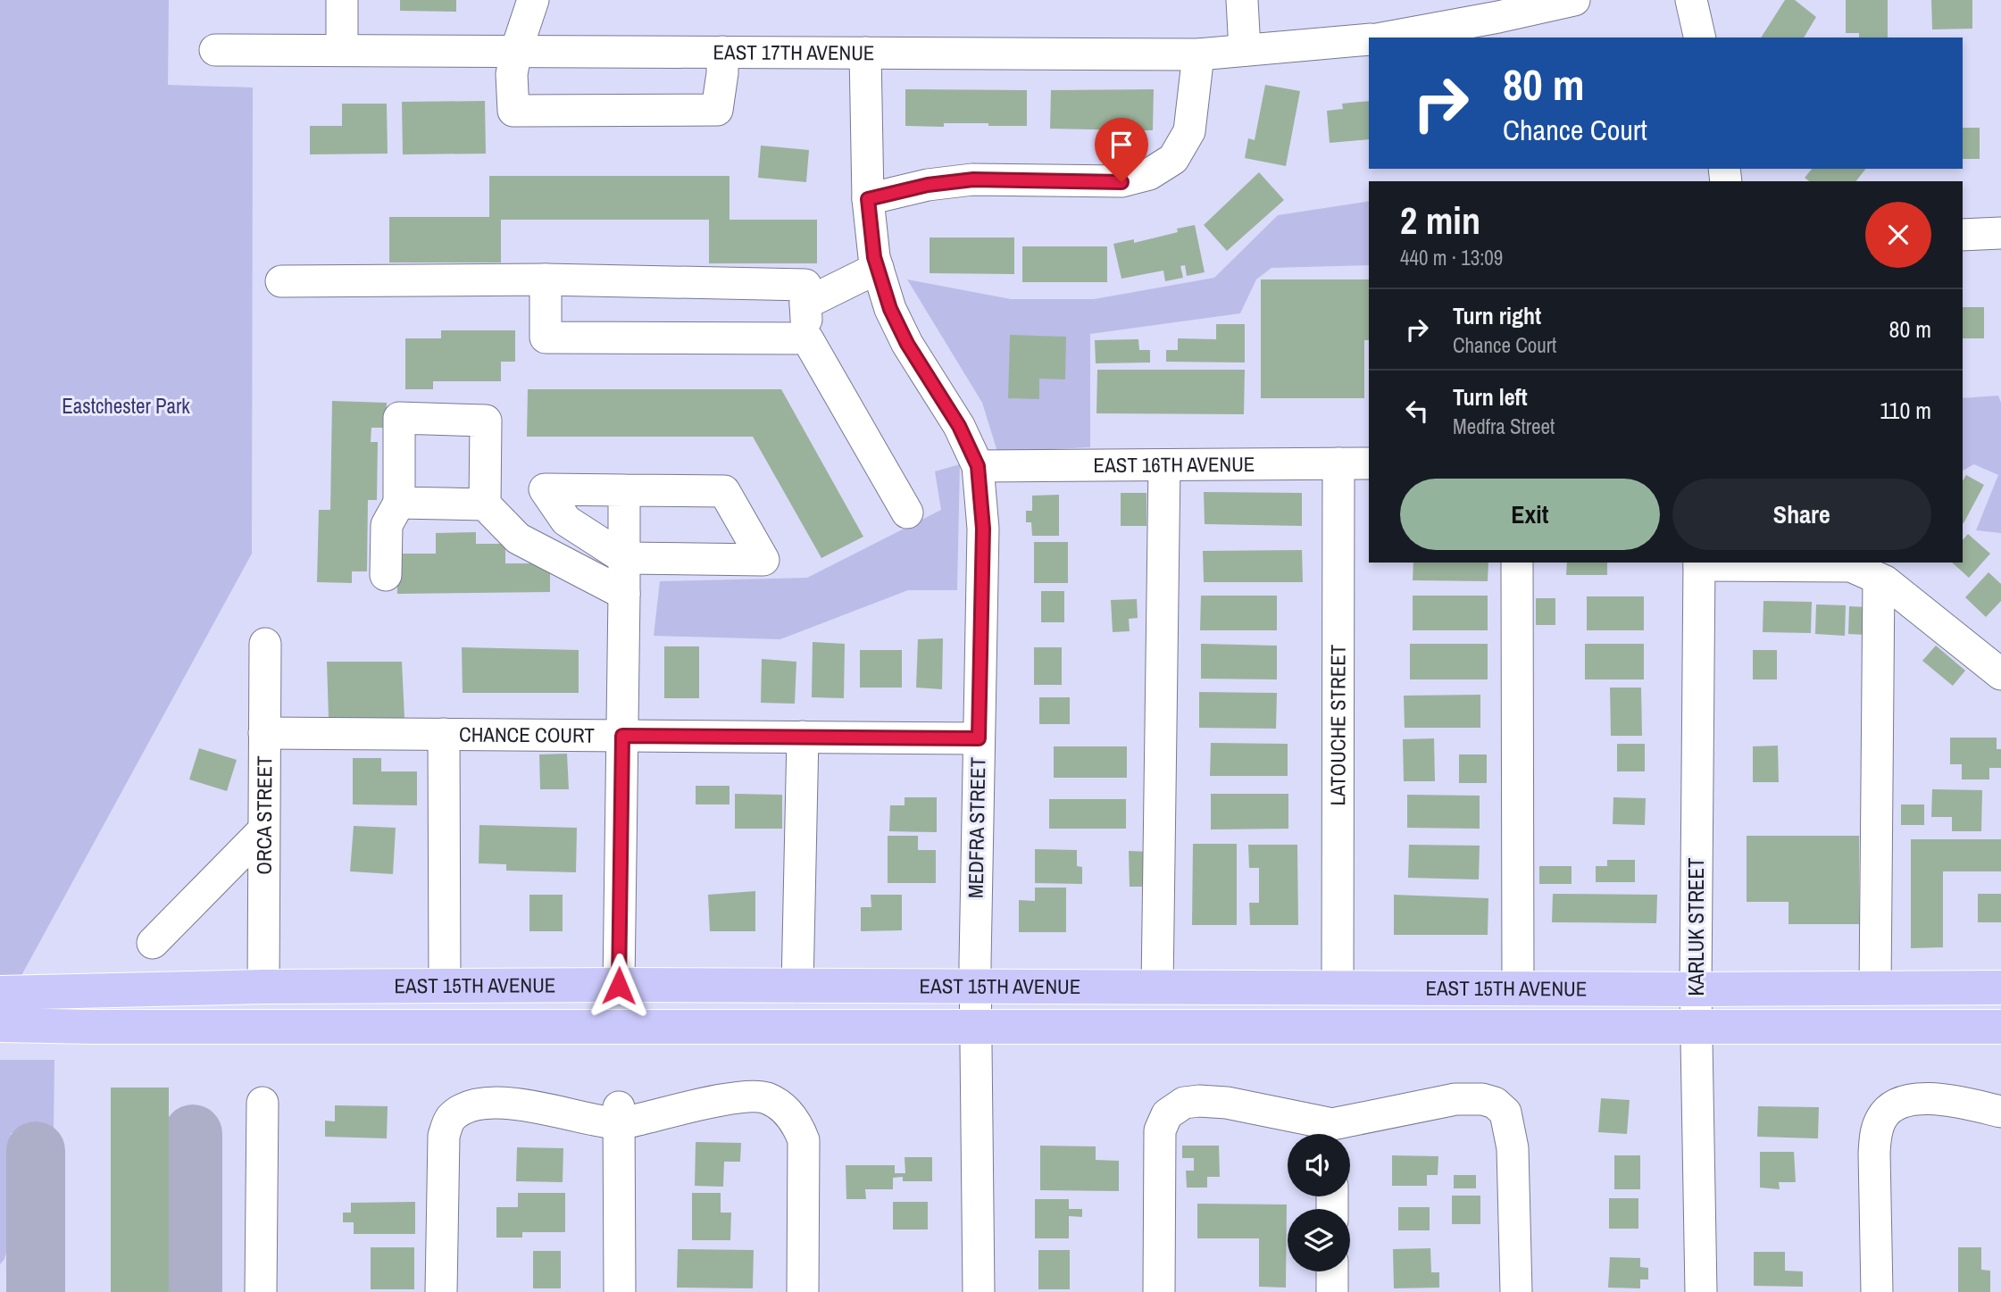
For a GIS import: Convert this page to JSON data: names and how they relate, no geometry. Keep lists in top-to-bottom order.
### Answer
{
  "streets": {
    "main road": ["EAST 15TH AVENUE"],
    "street": [
      "EAST 17TH AVENUE",
      "EAST 16TH AVENUE",
      "LATOUCHE STREET",
      "CHANCE COURT",
      "ORCA STREET",
      "MEDFRA STREET",
      "KARLUK STREET"
    ]
  },
  "crossings": [
    ["EAST 17TH AVENUE", "MEDFRA STREET"],
    ["EAST 16TH AVENUE", "LATOUCHE STREET"],
    ["EAST 16TH AVENUE", "MEDFRA STREET"],
    ["LATOUCHE STREET", "EAST 15TH AVENUE"],
    ["CHANCE COURT", "ORCA STREET"],
    ["CHANCE COURT", "MEDFRA STREET"],
    ["ORCA STREET", "EAST 15TH AVENUE"],
    ["MEDFRA STREET", "EAST 15TH AVENUE"],
    ["KARLUK STREET", "EAST 15TH AVENUE"]
  ],
  "parks": ["Eastchester Park"],
  "page": {
    "turn": ["80 m", "Chance Court"],
    "heading": ["2 min", "440 m · 13:09"],
    "list": [
      {
        "name": "Turn right",
        "note": "Chance Court",
        "value": "80 m"
      },
      {
        "name": "Turn left",
        "note": "Medfra Street",
        "value": "110 m"
      }
    ],
    "buttons": ["Exit", "Share"]
  }
}
